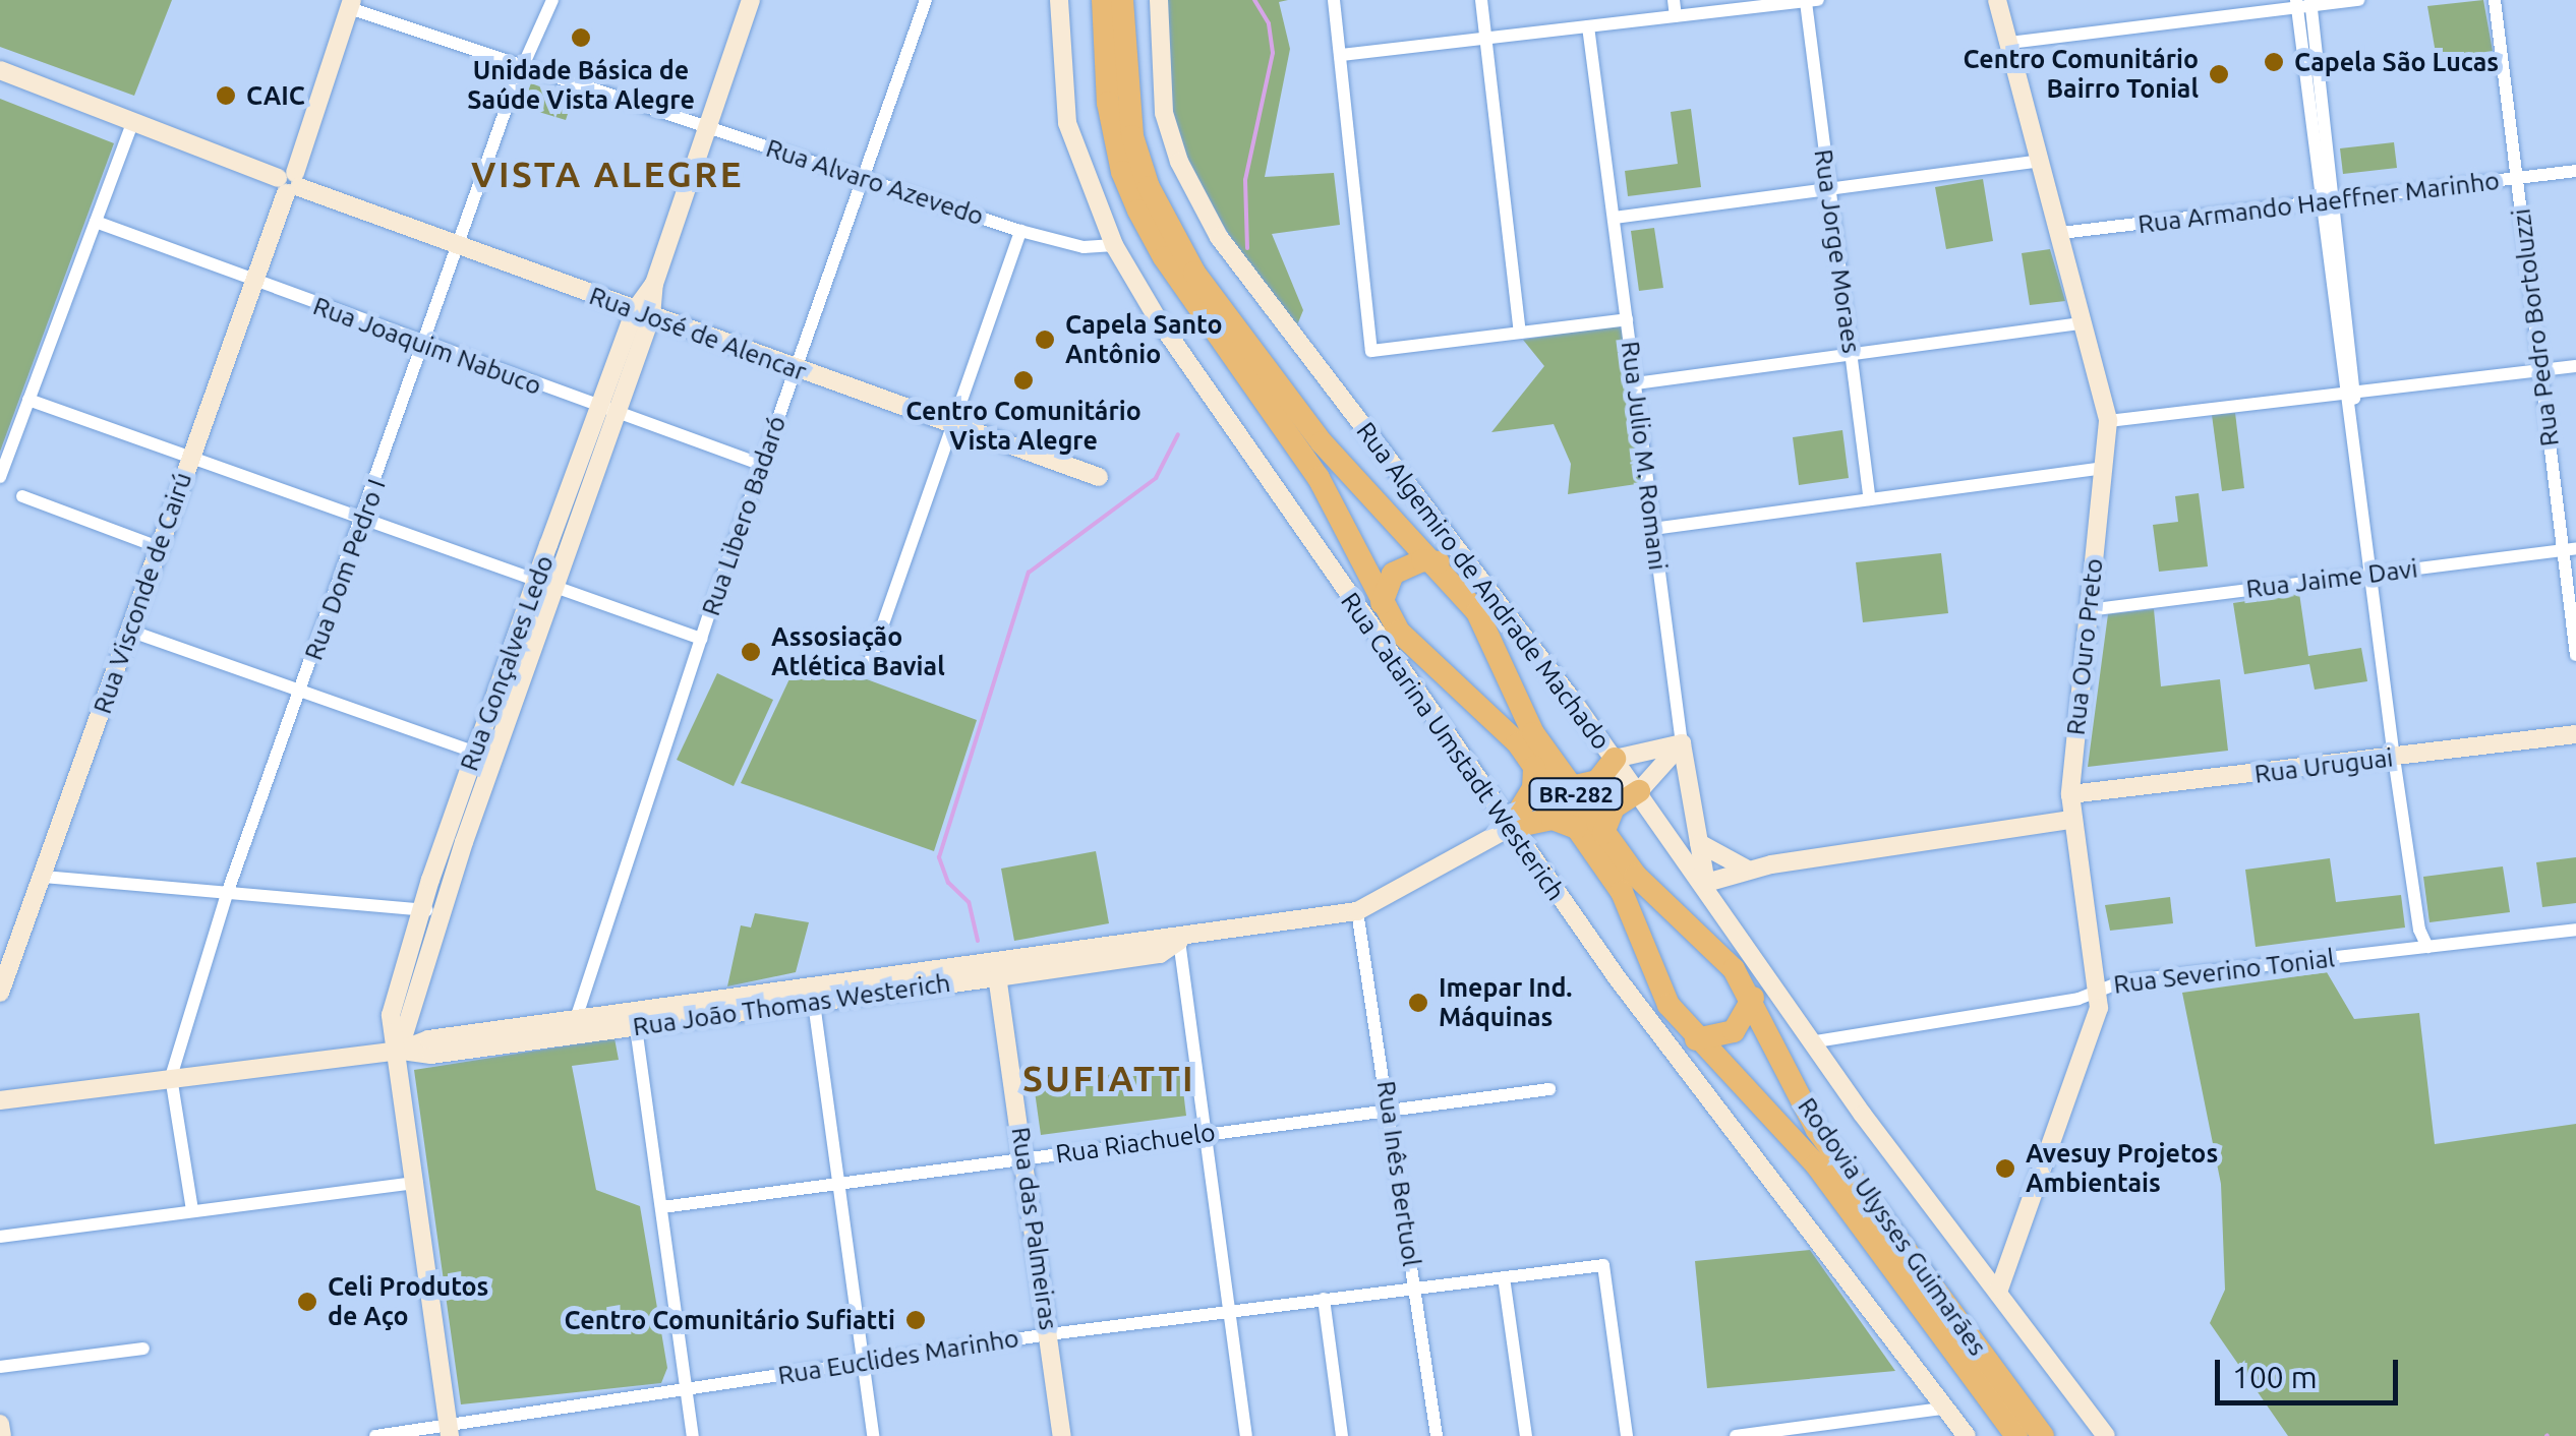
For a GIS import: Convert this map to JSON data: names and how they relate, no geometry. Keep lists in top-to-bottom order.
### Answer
{
  "streets": {
    "highway": ["BR-282", "Rodovia Ulysses Guimarães"],
    "street": [
      "Rua Alvaro Azevedo",
      "Rua Armando Haeffner Marinho",
      "Rua Jorge Moraes",
      "Rua Pedro Bortoluzzi",
      "Rua José de Alencar",
      "Rua Joaquim Nabuco",
      "Rua Julio M. Romani",
      "Rua Libero Badaró",
      "Rua Dom Pedro I",
      "Rua Jaime Davi",
      "Rua Algemiro de Andrade Machado",
      "Rua Visconde de Cairú",
      "Rua Ouro Preto",
      "Rua Gonçalves Ledo",
      "Rua Catarina Umstadt Westerich",
      "Rua Uruguai",
      "Rua Severino Tonial",
      "Rua João Thomas Westerich",
      "Rua Riachuelo",
      "Rua Inês Bertuol",
      "Rua das Palmeiras",
      "Rua Euclides Marinho"
    ]
  },
  "crossings": [
    ["Rua Alvaro Azevedo", "Rua Libero Badaró"],
    ["Rua Alvaro Azevedo", "Rua Dom Pedro I"],
    ["Rua Alvaro Azevedo", "Rua Visconde de Cairú"],
    ["Rua Alvaro Azevedo", "Rua Gonçalves Ledo"],
    ["Rua Alvaro Azevedo", "Rua Catarina Umstadt Westerich"],
    ["Rua Armando Haeffner Marinho", "Rua Pedro Bortoluzzi"],
    ["Rua Armando Haeffner Marinho", "Rua Ouro Preto"],
    ["Rua Pedro Bortoluzzi", "Rua Jaime Davi"],
    ["Rua José de Alencar", "Rua Libero Badaró"],
    ["Rua José de Alencar", "Rua Dom Pedro I"],
    ["Rua José de Alencar", "Rua Visconde de Cairú"],
    ["Rua José de Alencar", "Rua Gonçalves Ledo"],
    ["Rua Joaquim Nabuco", "Rua Libero Badaró"],
    ["Rua Joaquim Nabuco", "Rua Dom Pedro I"],
    ["Rua Joaquim Nabuco", "Rua Visconde de Cairú"],
    ["Rua Joaquim Nabuco", "Rua Gonçalves Ledo"],
    ["Rua Julio M. Romani", "Rua Algemiro de Andrade Machado"],
    ["Rua Libero Badaró", "Rua João Thomas Westerich"],
    ["Rua Dom Pedro I", "Rua João Thomas Westerich"],
    ["Rua Jaime Davi", "Rua Ouro Preto"],
    ["Rua Algemiro de Andrade Machado", "Rua Ouro Preto"],
    ["Rua Algemiro de Andrade Machado", "Rua Severino Tonial"],
    ["Rua Ouro Preto", "Rua Uruguai"],
    ["Rua Ouro Preto", "Rua Severino Tonial"],
    ["Rua Gonçalves Ledo", "Rua João Thomas Westerich"],
    ["Rua Gonçalves Ledo", "Rua Euclides Marinho"],
    ["Rua Catarina Umstadt Westerich", "Rua João Thomas Westerich"],
    ["Rua João Thomas Westerich", "Rua Inês Bertuol"],
    ["Rua João Thomas Westerich", "Rua das Palmeiras"],
    ["Rua Riachuelo", "Rua Inês Bertuol"],
    ["Rua Riachuelo", "Rua das Palmeiras"],
    ["Rua Inês Bertuol", "Rua Euclides Marinho"],
    ["Rua das Palmeiras", "Rua Euclides Marinho"]
  ],
  "districts": ["VISTA ALEGRE", "SUFIATTI"],
  "places": [
    "Unidade Básica de Saúde Vista Alegre",
    "Capela São Lucas",
    "Centro Comunitário Bairro Tonial",
    "CAIC",
    "Capela Santo Antônio",
    "Centro Comunitário Vista Alegre",
    "Assosiação Atlética Bavial",
    "Imepar Ind. Máquinas",
    "Avesuy Projetos Ambientais",
    "Celi Produtos de Aço",
    "Centro Comunitário Sufiatti"
  ],
  "scale_bar": "100 m"
}
